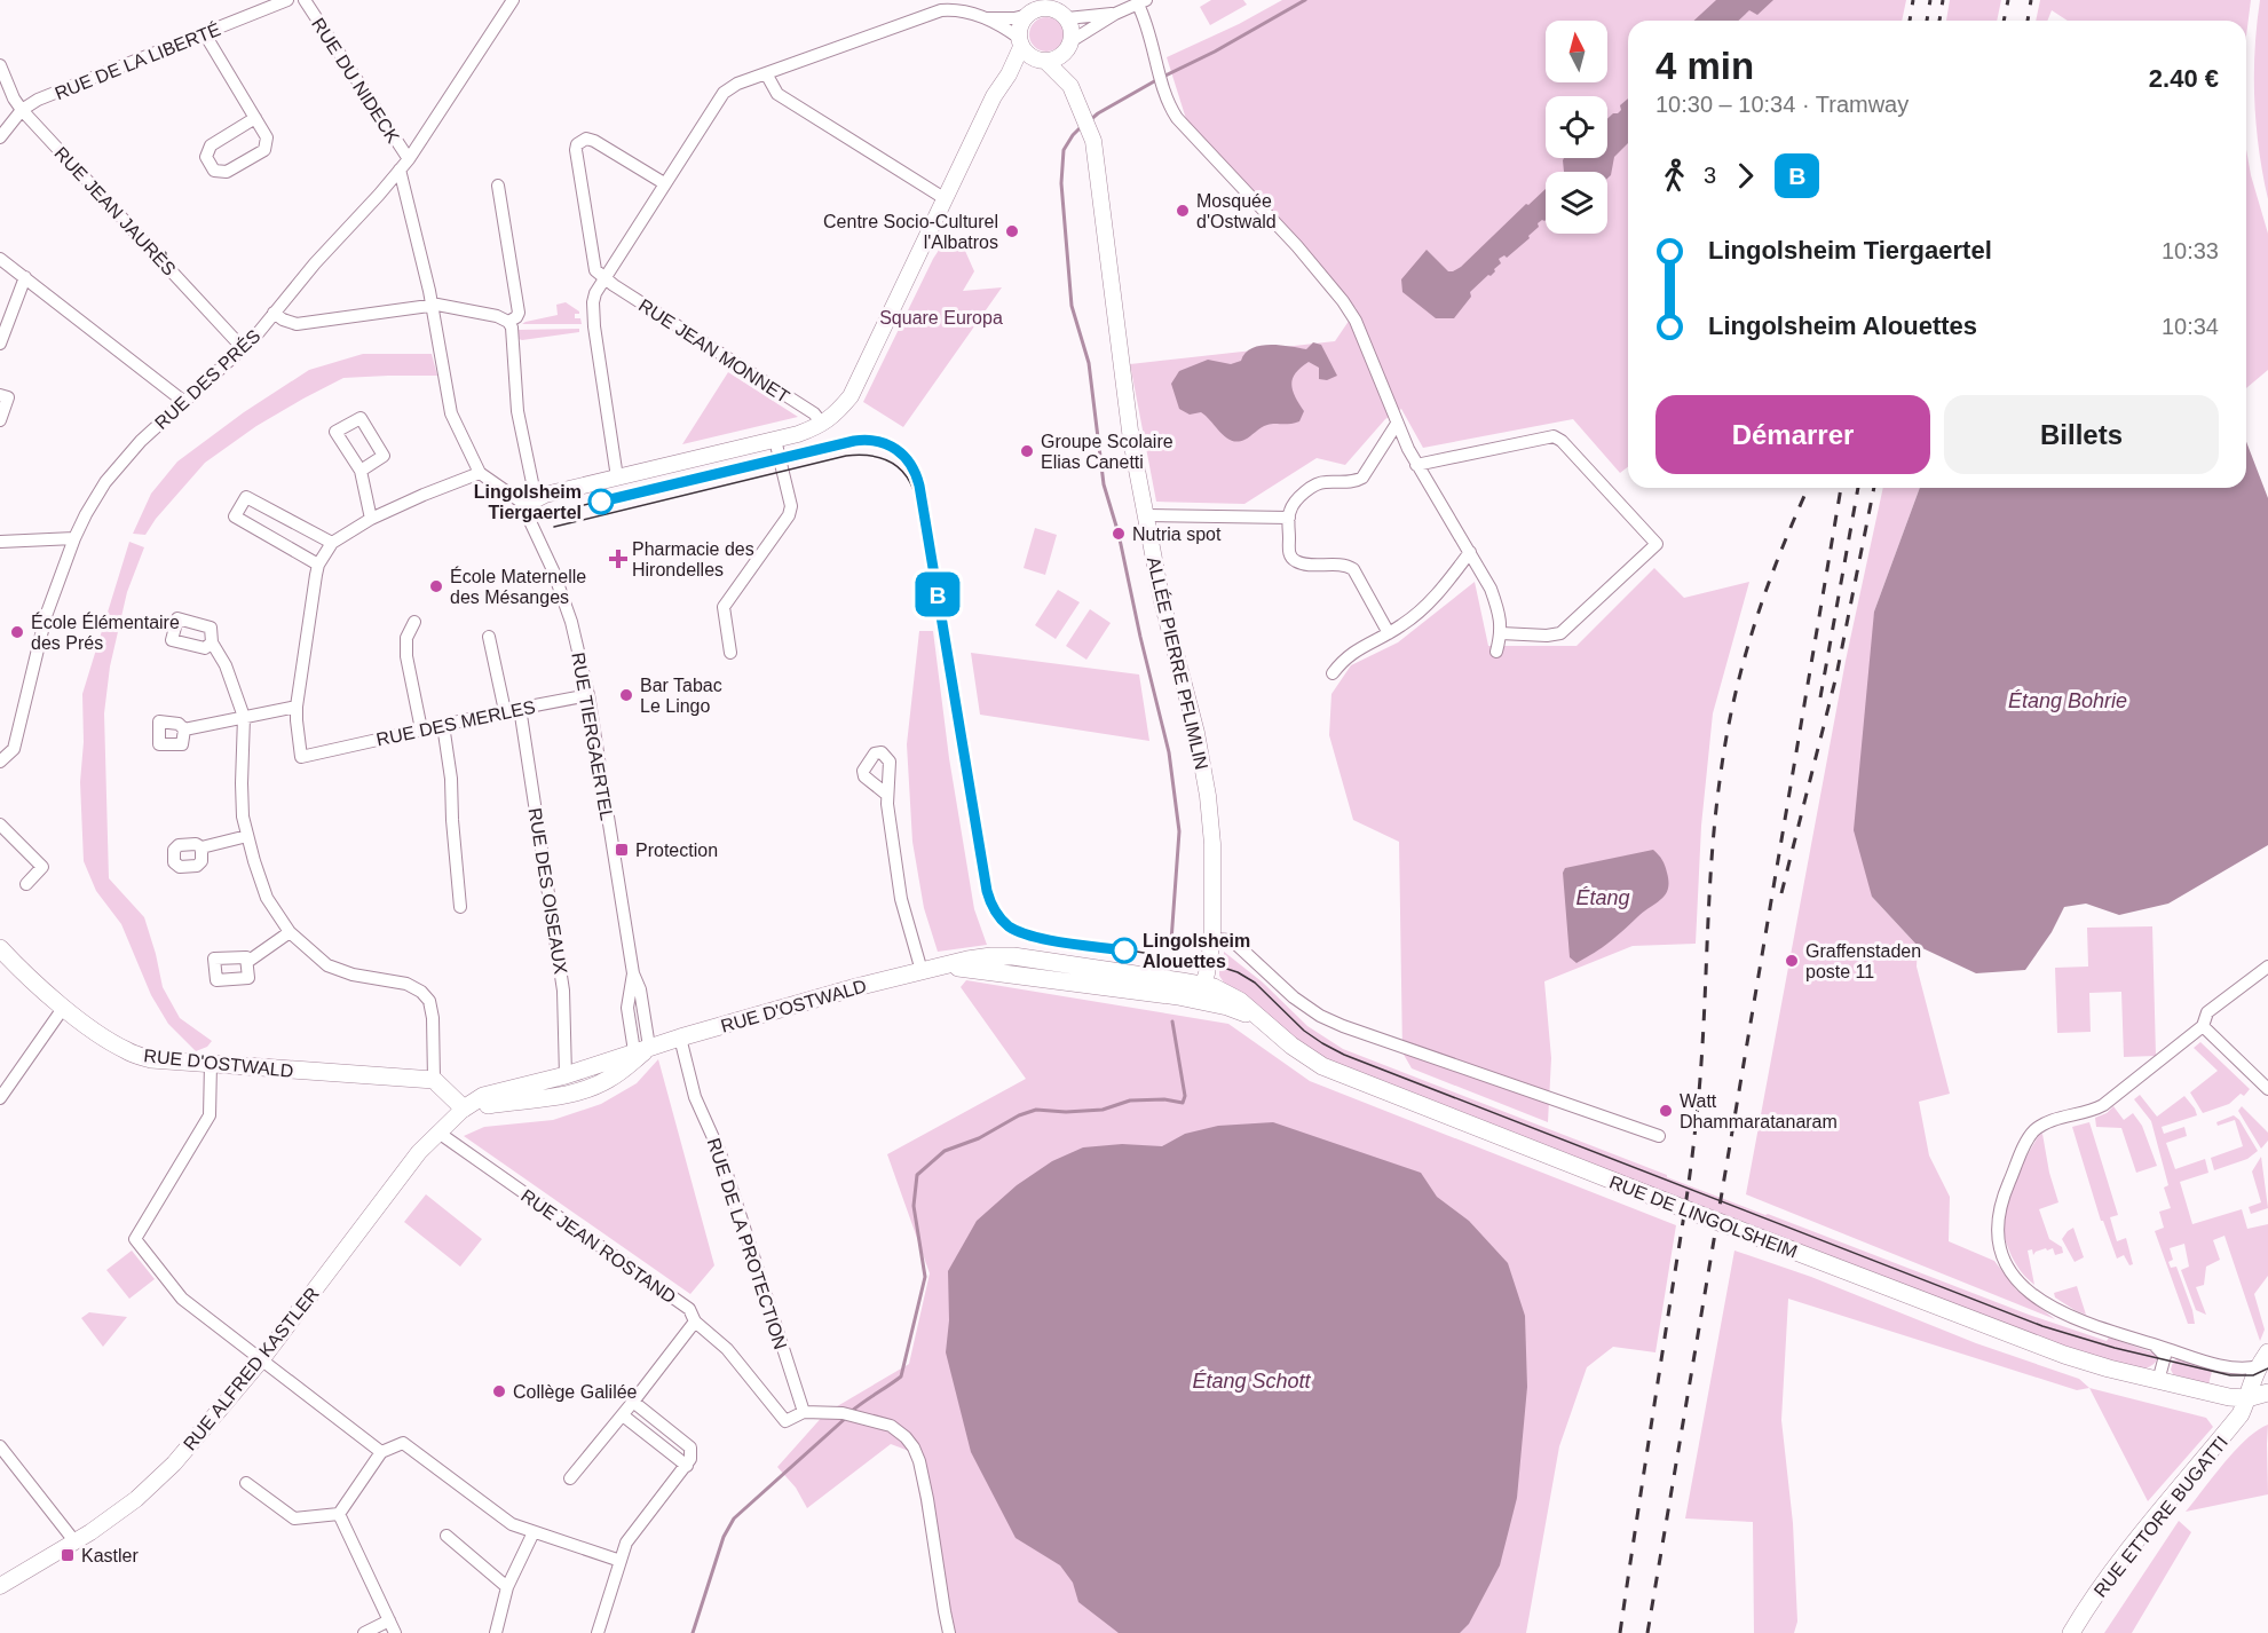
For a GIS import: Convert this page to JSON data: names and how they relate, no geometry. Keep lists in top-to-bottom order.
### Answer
{
  "streets": {
    "main road": ["RUE D'OSTWALD", "RUE DE LINGOLSHEIM", "RUE ETTORE BUGATTI"],
    "street": [
      "RUE DE LA LIBERTÉ",
      "RUE DU NIDECK",
      "RUE JEAN JAURÈS",
      "RUE JEAN MONNET",
      "RUE DES PRÉS",
      "ALLÉE PIERRE PFLIMLIN",
      "RUE DES MERLES",
      "RUE TIERGAERTEL",
      "RUE DES OISEAUX",
      "RUE DE LA PROTECTION",
      "RUE JEAN ROSTAND",
      "RUE ALFRED KASTLER"
    ]
  },
  "crossings": [
    ["RUE DE LA LIBERTÉ", "RUE JEAN JAURÈS"],
    ["RUE DU NIDECK", "RUE DES PRÉS"],
    ["RUE JEAN JAURÈS", "RUE DES PRÉS"],
    ["ALLÉE PIERRE PFLIMLIN", "RUE D'OSTWALD"],
    ["ALLÉE PIERRE PFLIMLIN", "RUE DE LINGOLSHEIM"],
    ["RUE DES MERLES", "RUE TIERGAERTEL"],
    ["RUE DES MERLES", "RUE DES OISEAUX"],
    ["RUE TIERGAERTEL", "RUE D'OSTWALD"],
    ["RUE DES OISEAUX", "RUE D'OSTWALD"],
    ["RUE D'OSTWALD", "RUE DE LINGOLSHEIM"],
    ["RUE D'OSTWALD", "RUE DE LA PROTECTION"],
    ["RUE D'OSTWALD", "RUE ALFRED KASTLER"],
    ["RUE DE LINGOLSHEIM", "RUE ETTORE BUGATTI"],
    ["RUE DE LA PROTECTION", "RUE JEAN ROSTAND"],
    ["RUE JEAN ROSTAND", "RUE ALFRED KASTLER"]
  ],
  "water": ["Étang Bohrie", "Étang", "Étang Schott"],
  "parks": ["Square Europa"],
  "places": {
    "other": [
      "Mosquée d'Ostwald",
      "Centre Socio-Culturel l'Albatros",
      "Groupe Scolaire Elias Canetti",
      "Lingolsheim Tiergaertel",
      "Nutria spot",
      "École Maternelle des Mésanges",
      "École Élémentaire des Prés",
      "Bar Tabac Le Lingo",
      "Lingolsheim Alouettes",
      "Graffenstaden poste 11",
      "Watt Dhammaratanaram",
      "Collège Galilée"
    ],
    "health": ["Pharmacie des Hirondelles"],
    "transit": ["Protection", "Kastler"]
  },
  "lines": ["tram line B"],
  "north": "top",
  "page": {
    "on_map": "B",
    "heading": ["4 min", "10:30 – 10:34 · Tramway", "2.40 €"],
    "legs": ["3", "B"],
    "list": [
      {
        "name": "Lingolsheim Tiergaertel",
        "value": "10:33"
      },
      {
        "name": "Lingolsheim Alouettes",
        "value": "10:34"
      }
    ],
    "buttons": ["Démarrer", "Billets"]
  }
}
